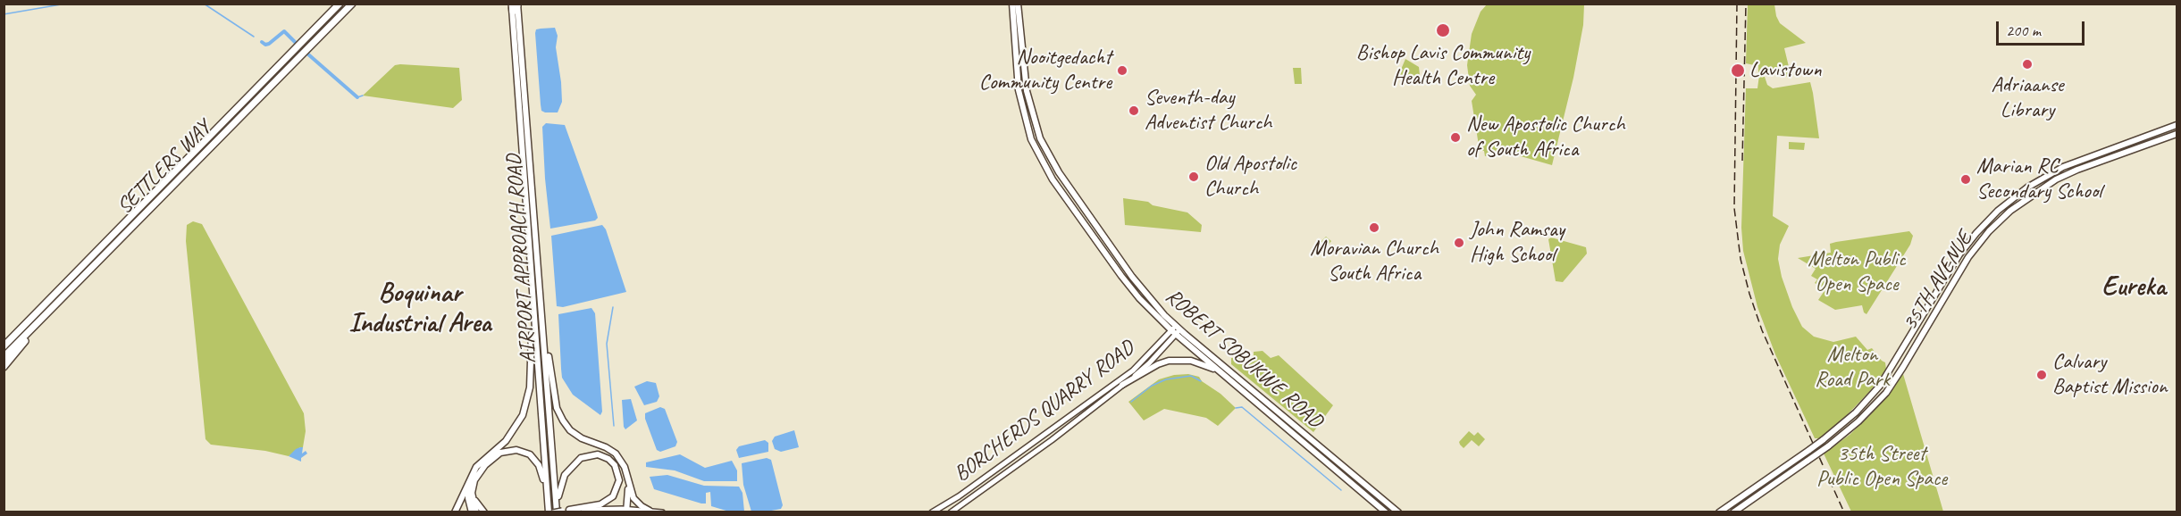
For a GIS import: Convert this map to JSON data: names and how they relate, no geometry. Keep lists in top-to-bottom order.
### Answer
{
  "streets": {
    "highway": ["SETTLERS WAY"],
    "main road": [
      "AIRPORT APPROACH ROAD",
      "35TH AVENUE",
      "ROBERT SOBUKWE ROAD",
      "BORCHERDS QUARRY ROAD"
    ]
  },
  "crossings": [
    ["ROBERT SOBUKWE ROAD", "BORCHERDS QUARRY ROAD"]
  ],
  "districts": ["Eureka", "Boquinar Industrial Area"],
  "parks": ["Melton Public Open Space", "Melton Road Park", "35th Street Public Open Space"],
  "places": [
    "Bishop Lavis Community Health Centre",
    "Adriaanse Library",
    "Nooitgedacht Community Centre",
    "Lavistown",
    "Seventh-day Adventist Church",
    "New Apostolic Church of South Africa",
    "Old Apostolic Church",
    "Marian RC Secondary School",
    "Moravian Church South Africa",
    "John Ramsay High School",
    "Calvary Baptist Mission"
  ],
  "scale_bar": "200 m"
}
